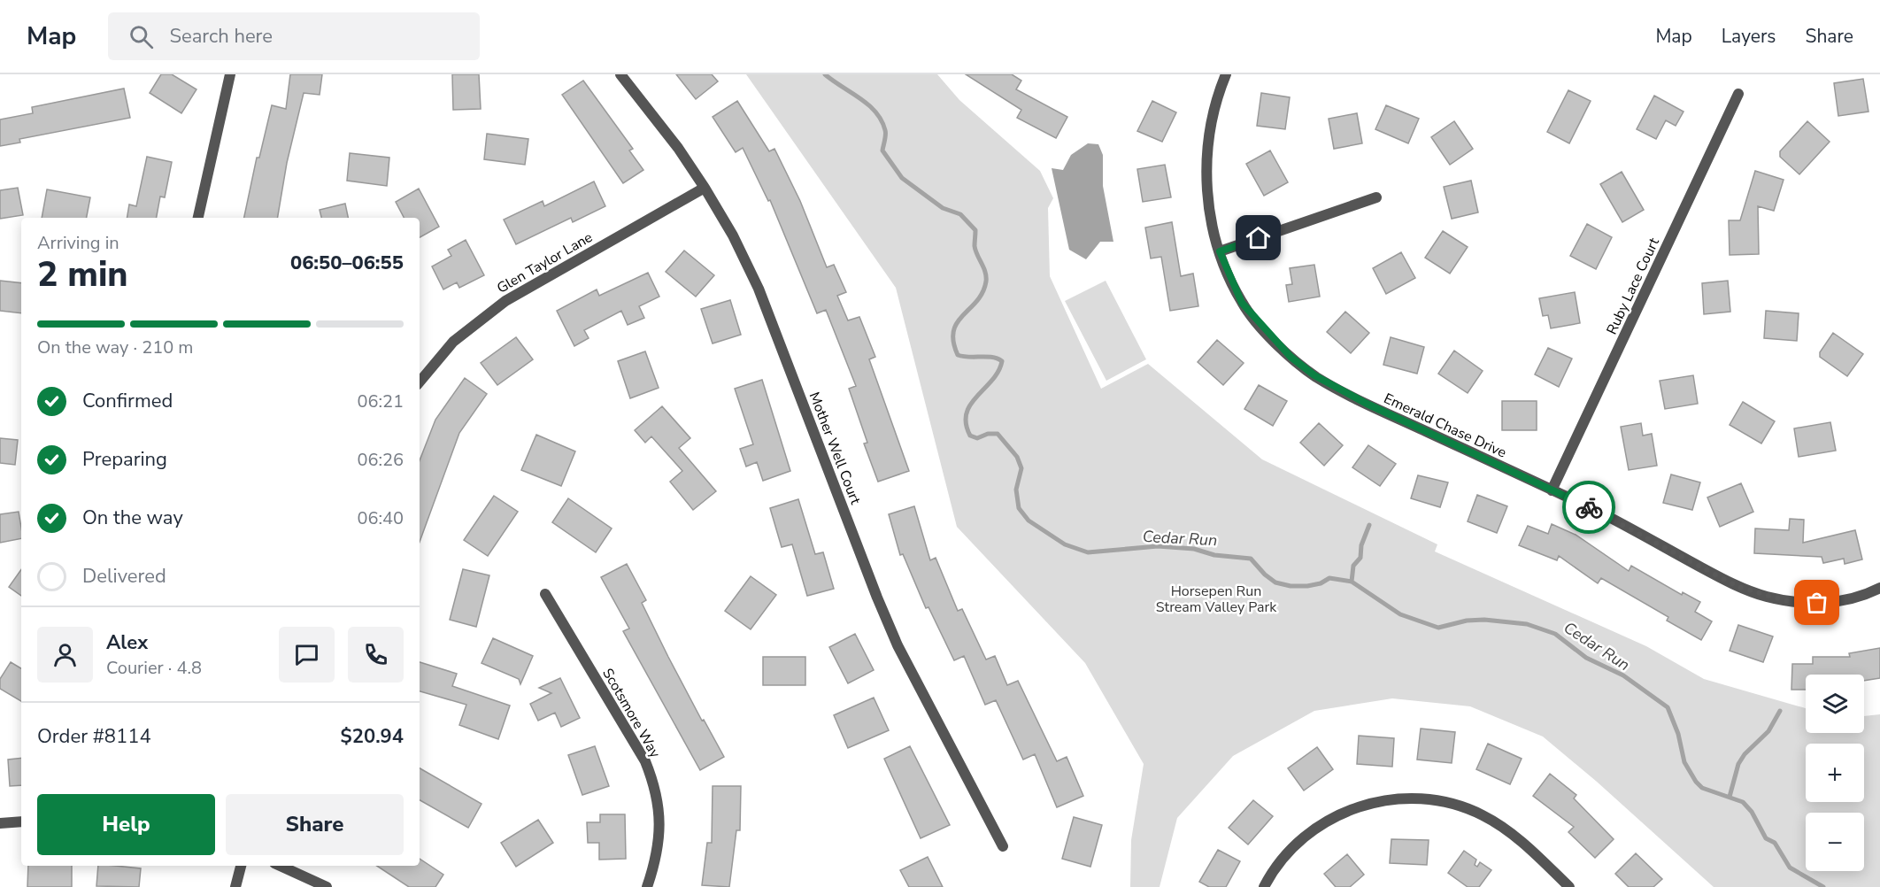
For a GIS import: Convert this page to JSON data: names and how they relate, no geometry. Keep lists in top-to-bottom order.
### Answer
{
  "streets": {
    "street": [
      "Glen Taylor Lane",
      "Ruby Lace Court",
      "Emerald Chase Drive",
      "Mother Well Court",
      "Scotsmore Way"
    ]
  },
  "crossings": [
    ["Glen Taylor Lane", "Mother Well Court"],
    ["Ruby Lace Court", "Emerald Chase Drive"]
  ],
  "water": ["Cedar Run"],
  "parks": ["Horsepen Run Stream Valley Park"],
  "page": {
    "header": "Map",
    "search": "Search here",
    "nav": ["Map", "Layers", "Share"],
    "heading": ["2 min", "Arriving in", "06:50–06:55"],
    "panel": [
      "Alex",
      "Courier · 4.8",
      "Order #8114",
      "$20.94"
    ],
    "bar": "On the way · 210 m",
    "list": [
      ["Confirmed", "06:21"],
      ["Preparing", "06:26"],
      ["On the way", "06:40"],
      "Delivered"
    ],
    "map_buttons": ["+", "−"],
    "buttons": ["Help", "Share"]
  }
}
